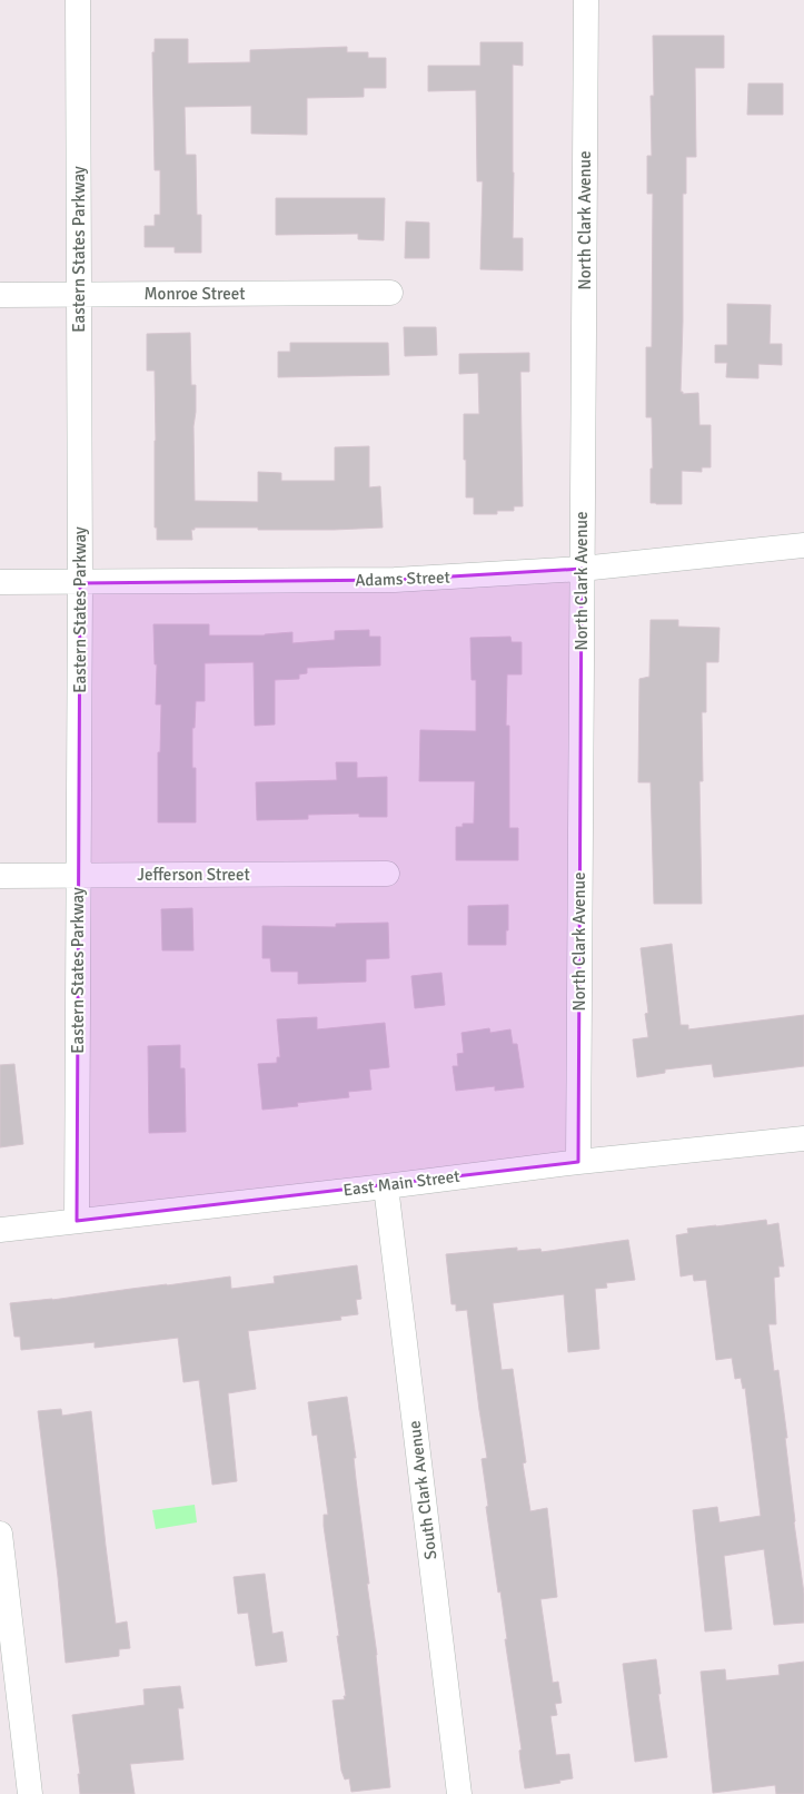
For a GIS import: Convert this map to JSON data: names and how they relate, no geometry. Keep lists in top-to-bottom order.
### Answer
{
  "streets": {
    "street": [
      "North Clark Avenue",
      "Eastern States Parkway",
      "Monroe Street",
      "Adams Street",
      "Jefferson Street",
      "East Main Street",
      "South Clark Avenue"
    ]
  },
  "crossings": [
    ["North Clark Avenue", "Adams Street"],
    ["North Clark Avenue", "East Main Street"],
    ["Eastern States Parkway", "Monroe Street"],
    ["Eastern States Parkway", "Adams Street"],
    ["Eastern States Parkway", "Jefferson Street"],
    ["Eastern States Parkway", "East Main Street"],
    ["East Main Street", "South Clark Avenue"]
  ]
}
